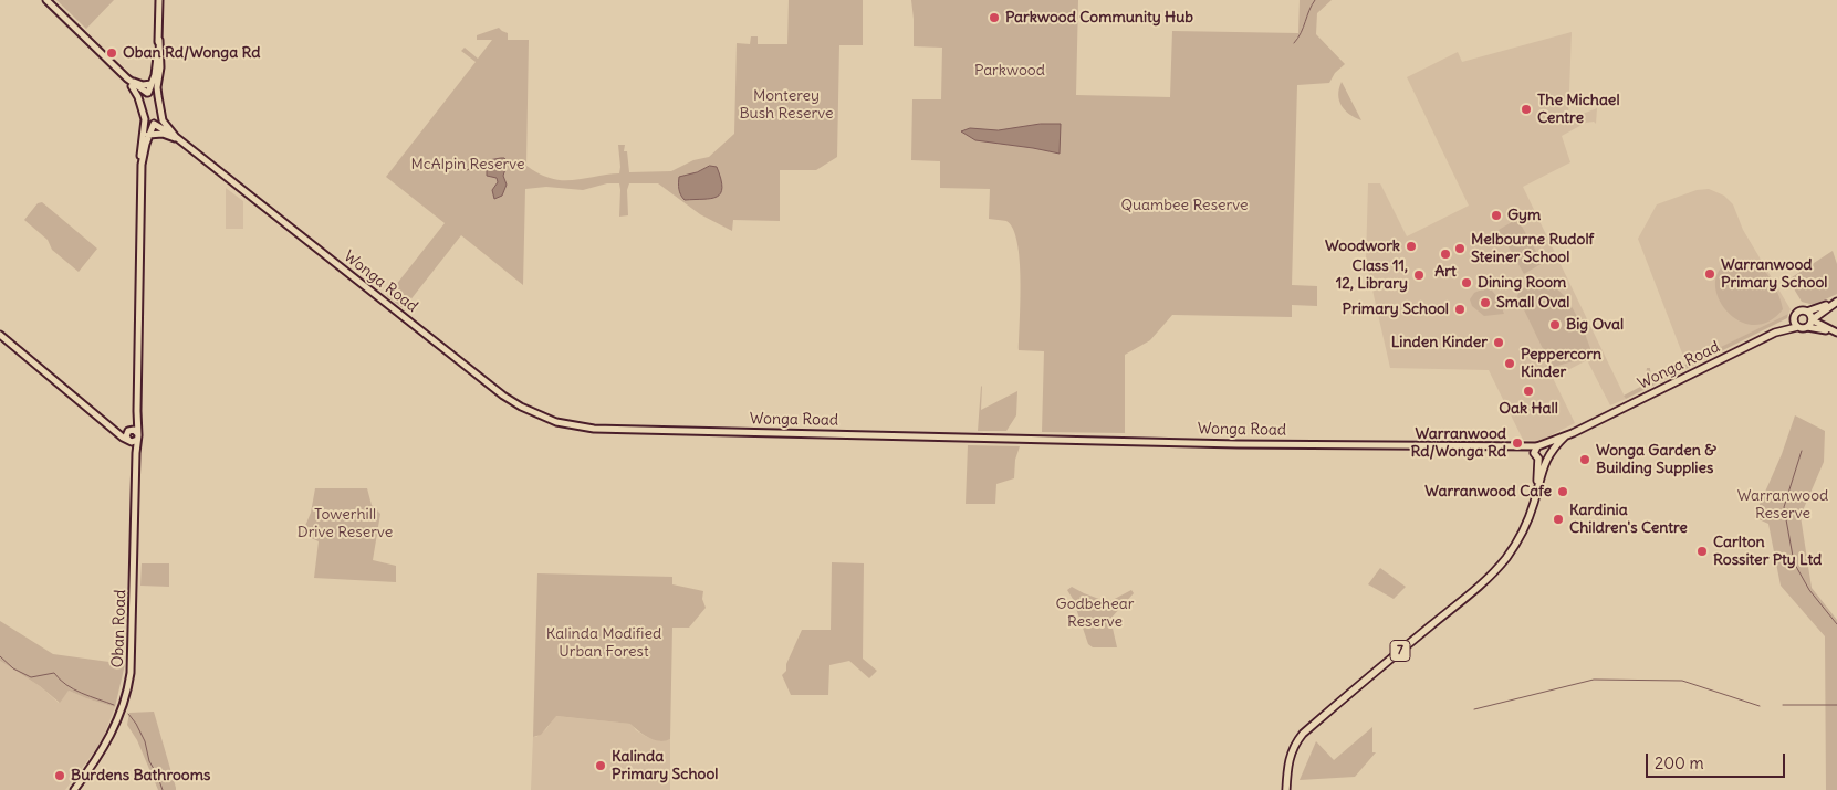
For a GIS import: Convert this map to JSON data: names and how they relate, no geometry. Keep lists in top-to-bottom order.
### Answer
{
  "streets": {
    "main road": ["Wonga Road", "Oban Road", "7"]
  },
  "crossings": [
    ["Wonga Road", "Oban Road"],
    ["Wonga Road", "7"]
  ],
  "parks": [
    "Parkwood",
    "Monterey Bush Reserve",
    "McAlpin Reserve",
    "Quambee Reserve",
    "Warranwood Reserve",
    "Towerhill Drive Reserve",
    "Godbehear Reserve",
    "Kalinda Modified Urban Forest"
  ],
  "places": [
    "Parkwood Community Hub",
    "Oban Rd/Wonga Rd",
    "The Michael Centre",
    "Gym",
    "Woodwork",
    "Melbourne Rudolf Steiner School",
    "Art",
    "Warranwood Primary School",
    "Class 11, 12, Library",
    "Dining Room",
    "Small Oval",
    "Primary School",
    "Big Oval",
    "Linden Kinder",
    "Peppercorn Kinder",
    "Oak Hall",
    "Warranwood Rd/Wonga Rd",
    "Wonga Garden & Building Supplies",
    "Warranwood Cafe",
    "Kardinia Children's Centre",
    "Carlton Rossiter Pty Ltd",
    "Kalinda Primary School",
    "Burdens Bathrooms"
  ],
  "scale_bar": "200 m"
}
